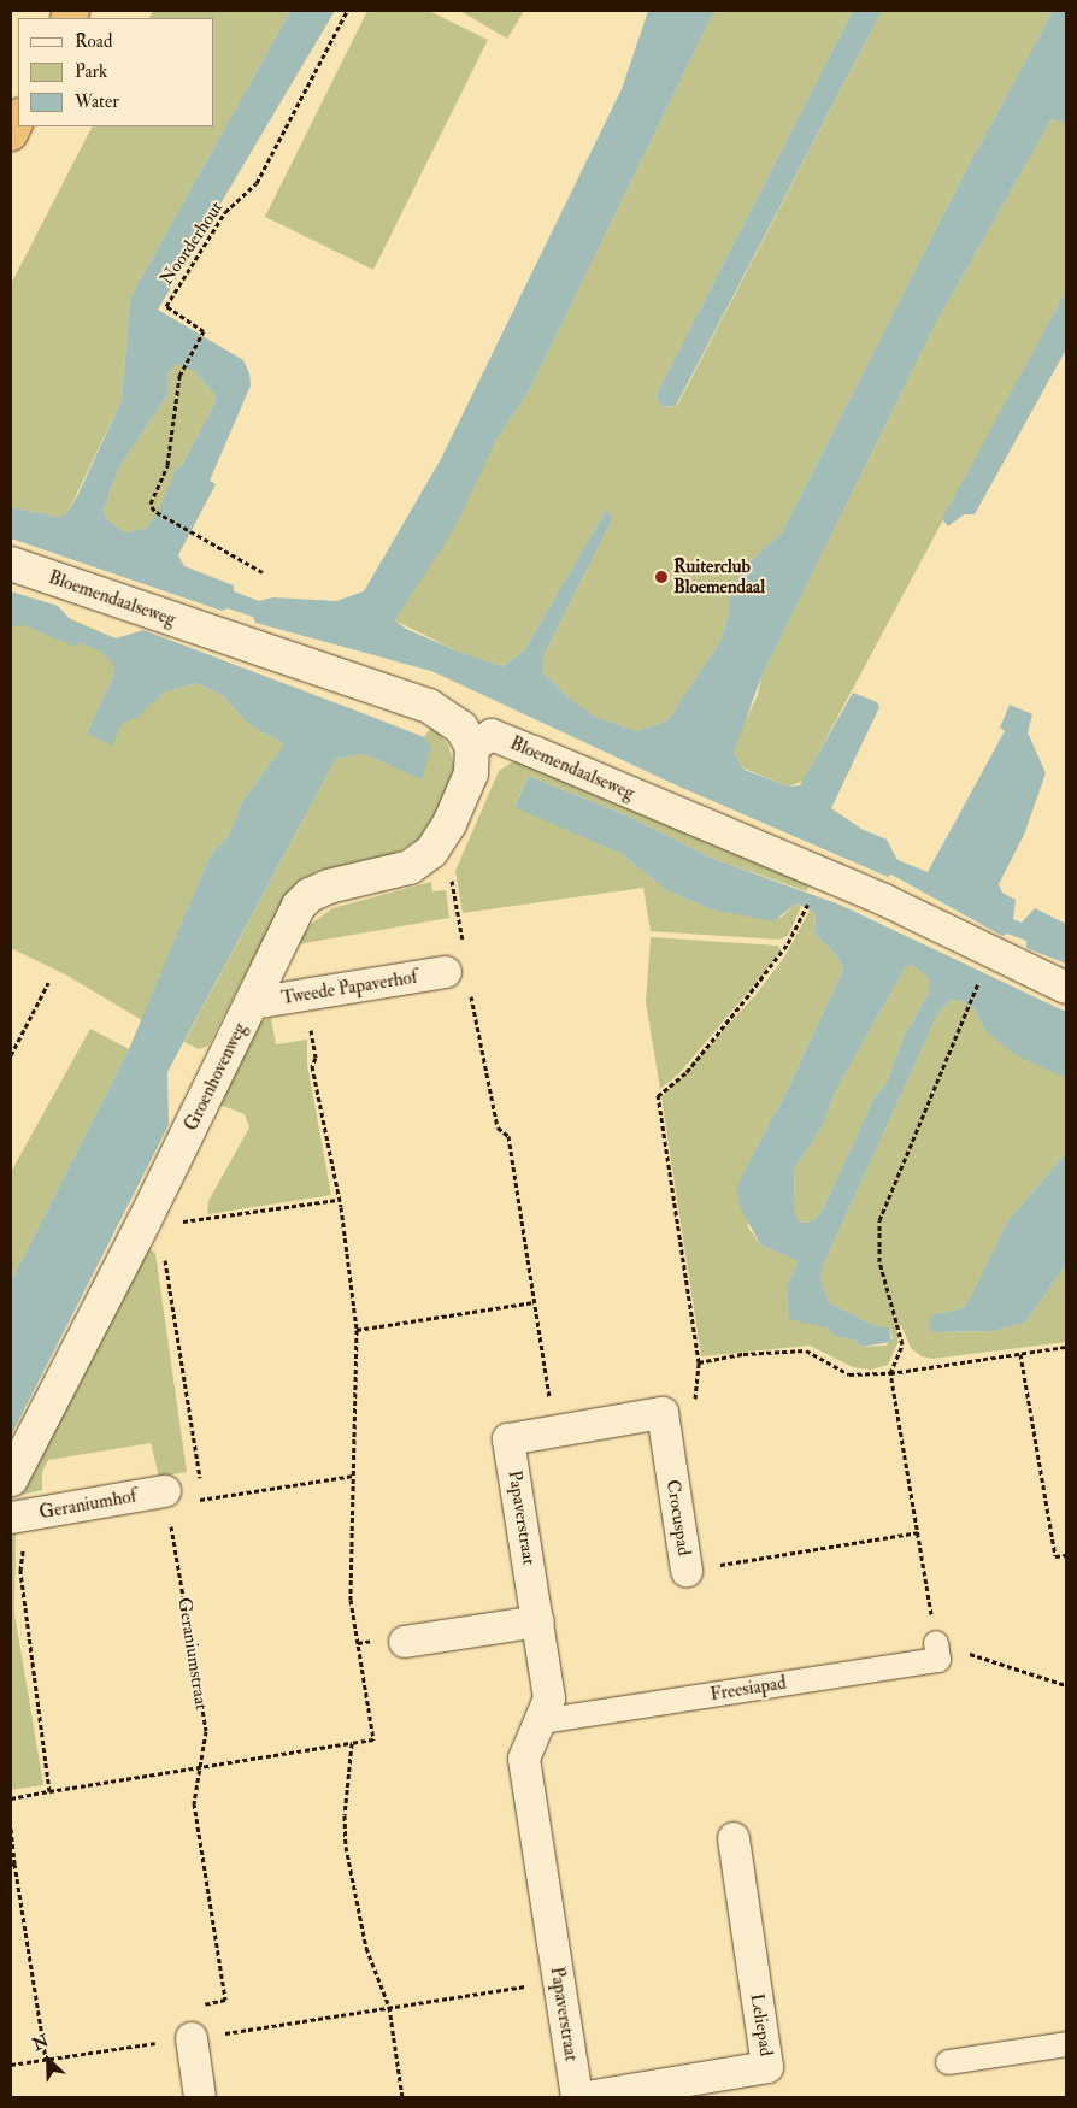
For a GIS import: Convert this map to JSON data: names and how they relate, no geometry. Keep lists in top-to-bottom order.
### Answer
{
  "streets": {
    "street": [
      "Bloemendaalseweg",
      "Tweede Papaverhof",
      "Groenhovenweg",
      "Geraniumhof",
      "Papaverstraat",
      "Crocuspad",
      "Freesiapad",
      "Leliepad"
    ],
    "path": ["Noorderhout", "Geraniumstraat"]
  },
  "crossings": [
    ["Bloemendaalseweg", "Groenhovenweg"],
    ["Tweede Papaverhof", "Groenhovenweg"],
    ["Geraniumhof", "Geraniumstraat"],
    ["Papaverstraat", "Freesiapad"]
  ],
  "places": ["Ruiterclub Bloemendaal"],
  "legend": ["Road", "Park", "Water"],
  "north": "top left"
}
